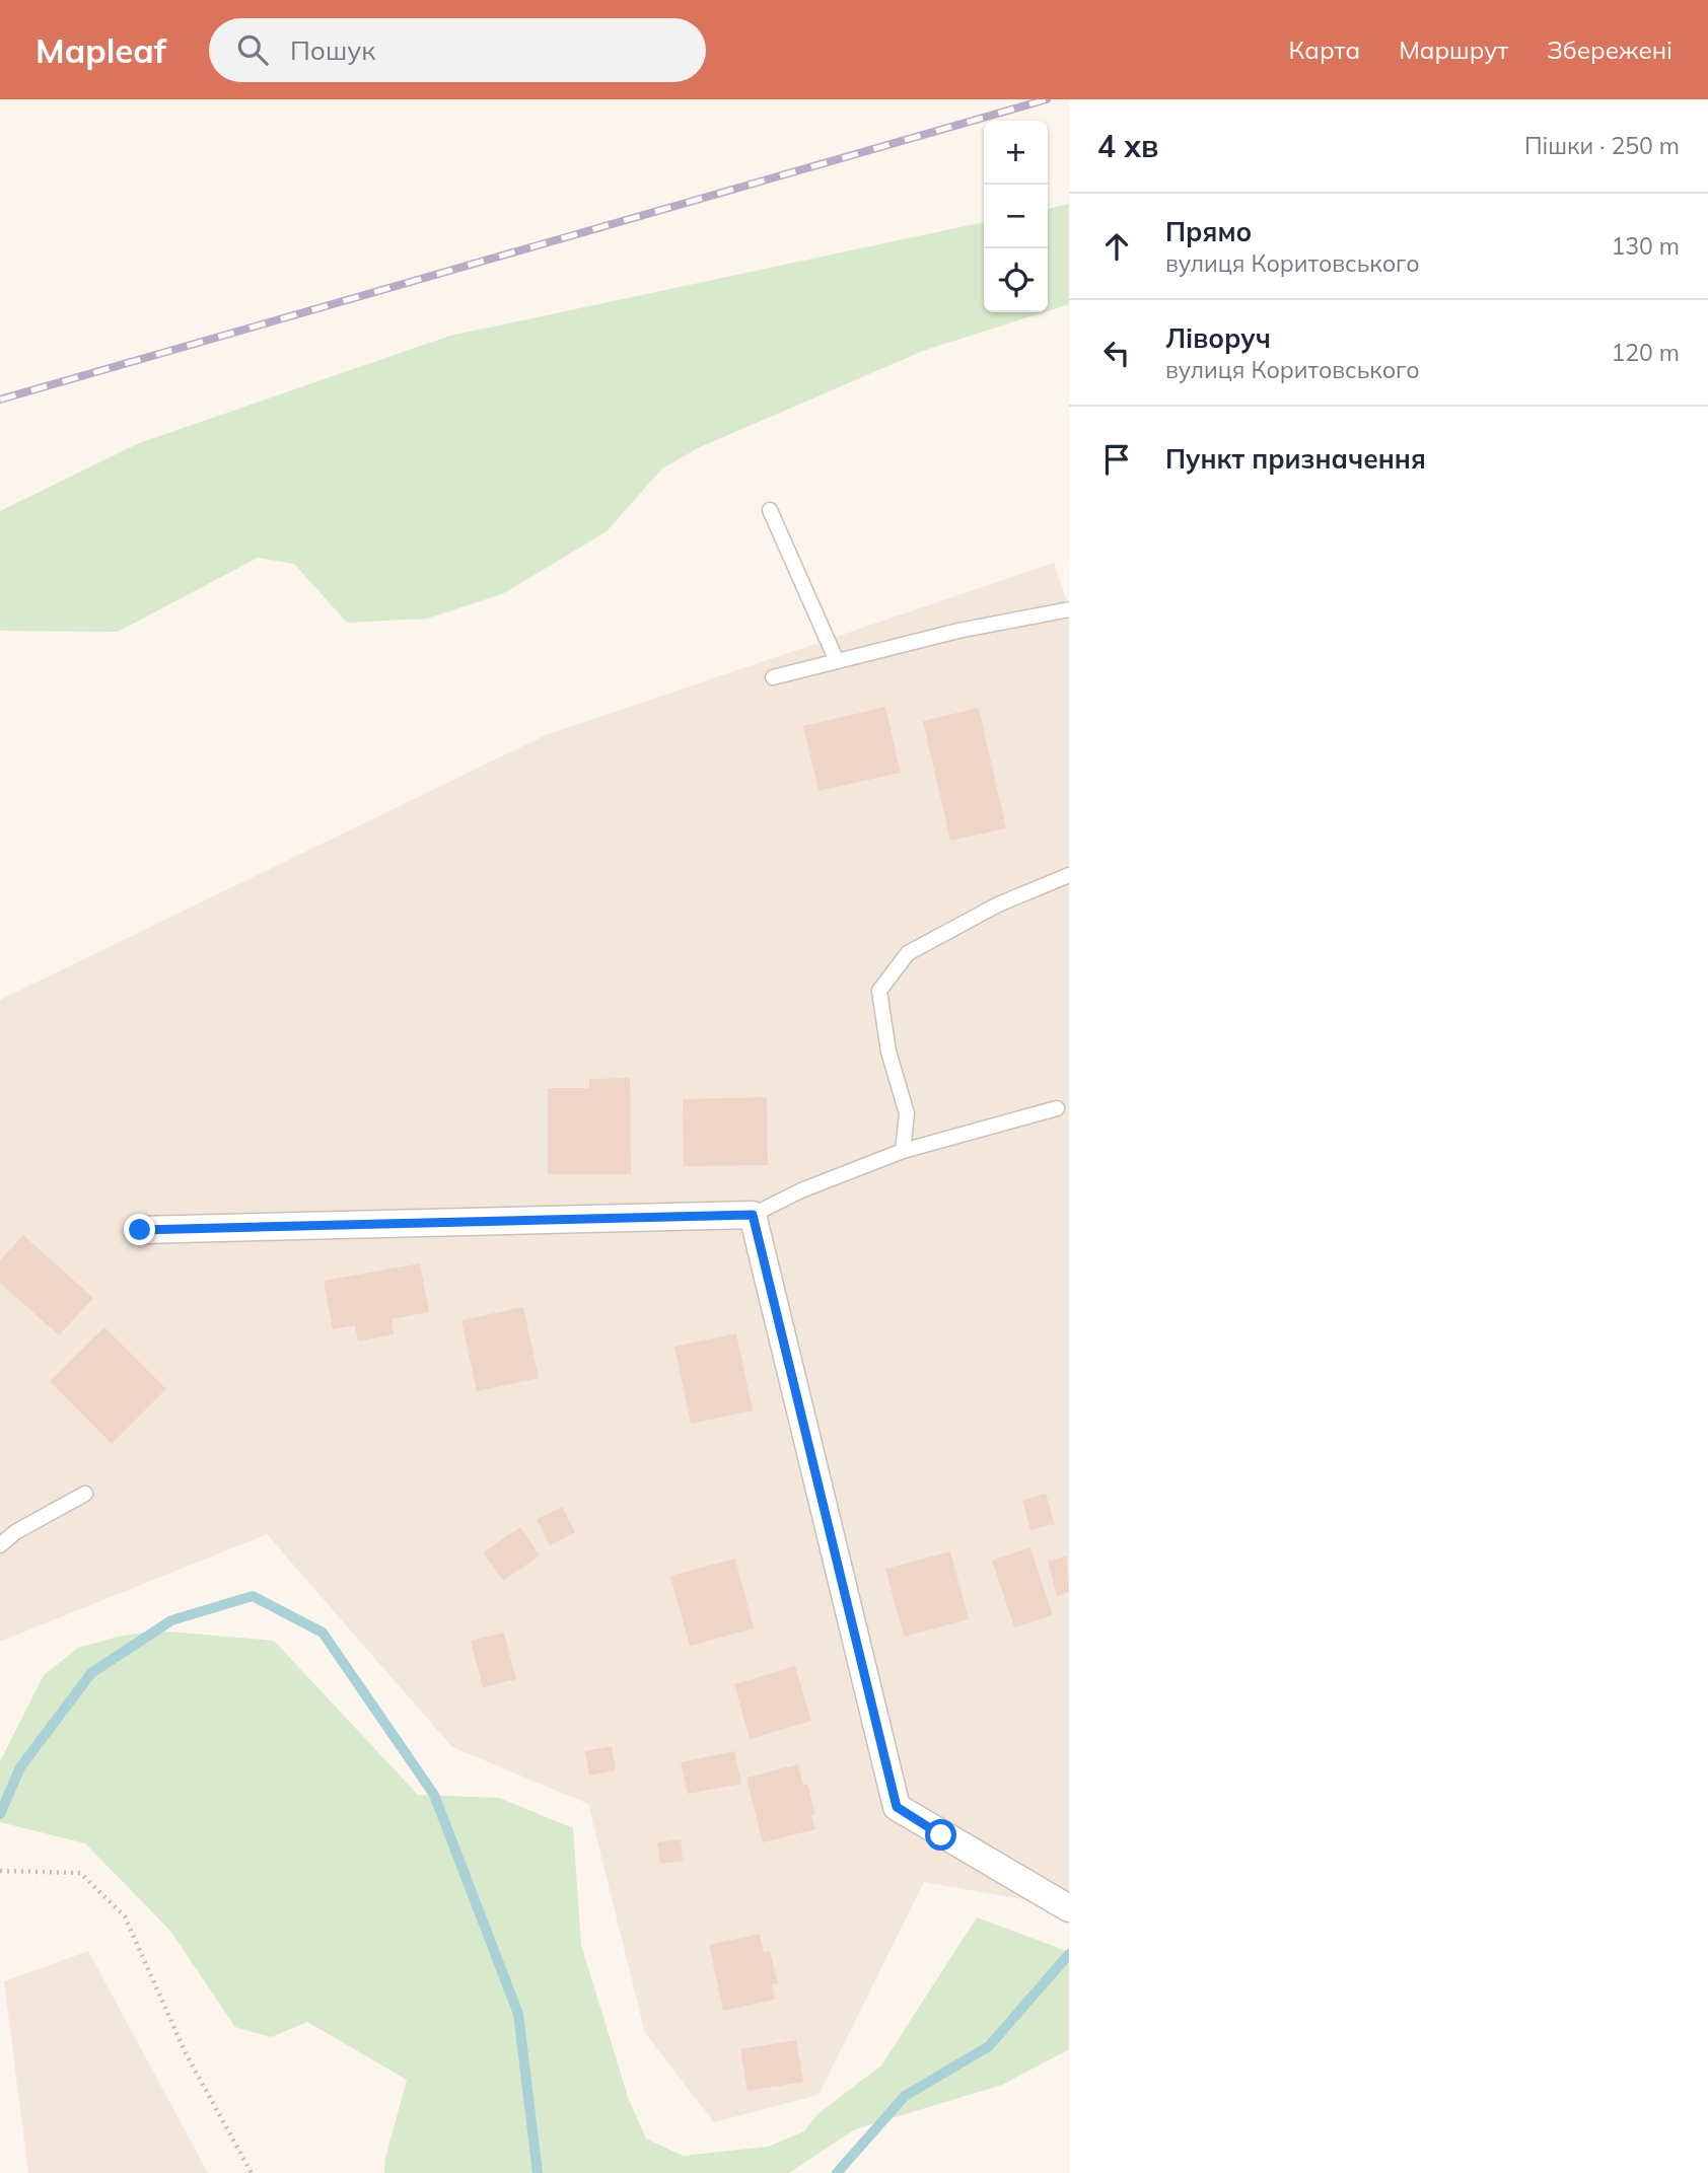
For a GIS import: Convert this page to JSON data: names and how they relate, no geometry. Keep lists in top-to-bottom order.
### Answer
{
  "page": {
    "header": "Mapleaf",
    "search": "Пошук",
    "nav": ["Карта", "Маршрут", "Збережені"],
    "heading": ["4 хв", "Пішки · 250 m"],
    "map_buttons": ["+", "−"],
    "list": [
      ["Прямо", "вулиця Коритовського", "130 m"],
      ["Ліворуч", "вулиця Коритовського", "120 m"],
      "Пункт призначення"
    ]
  }
}
